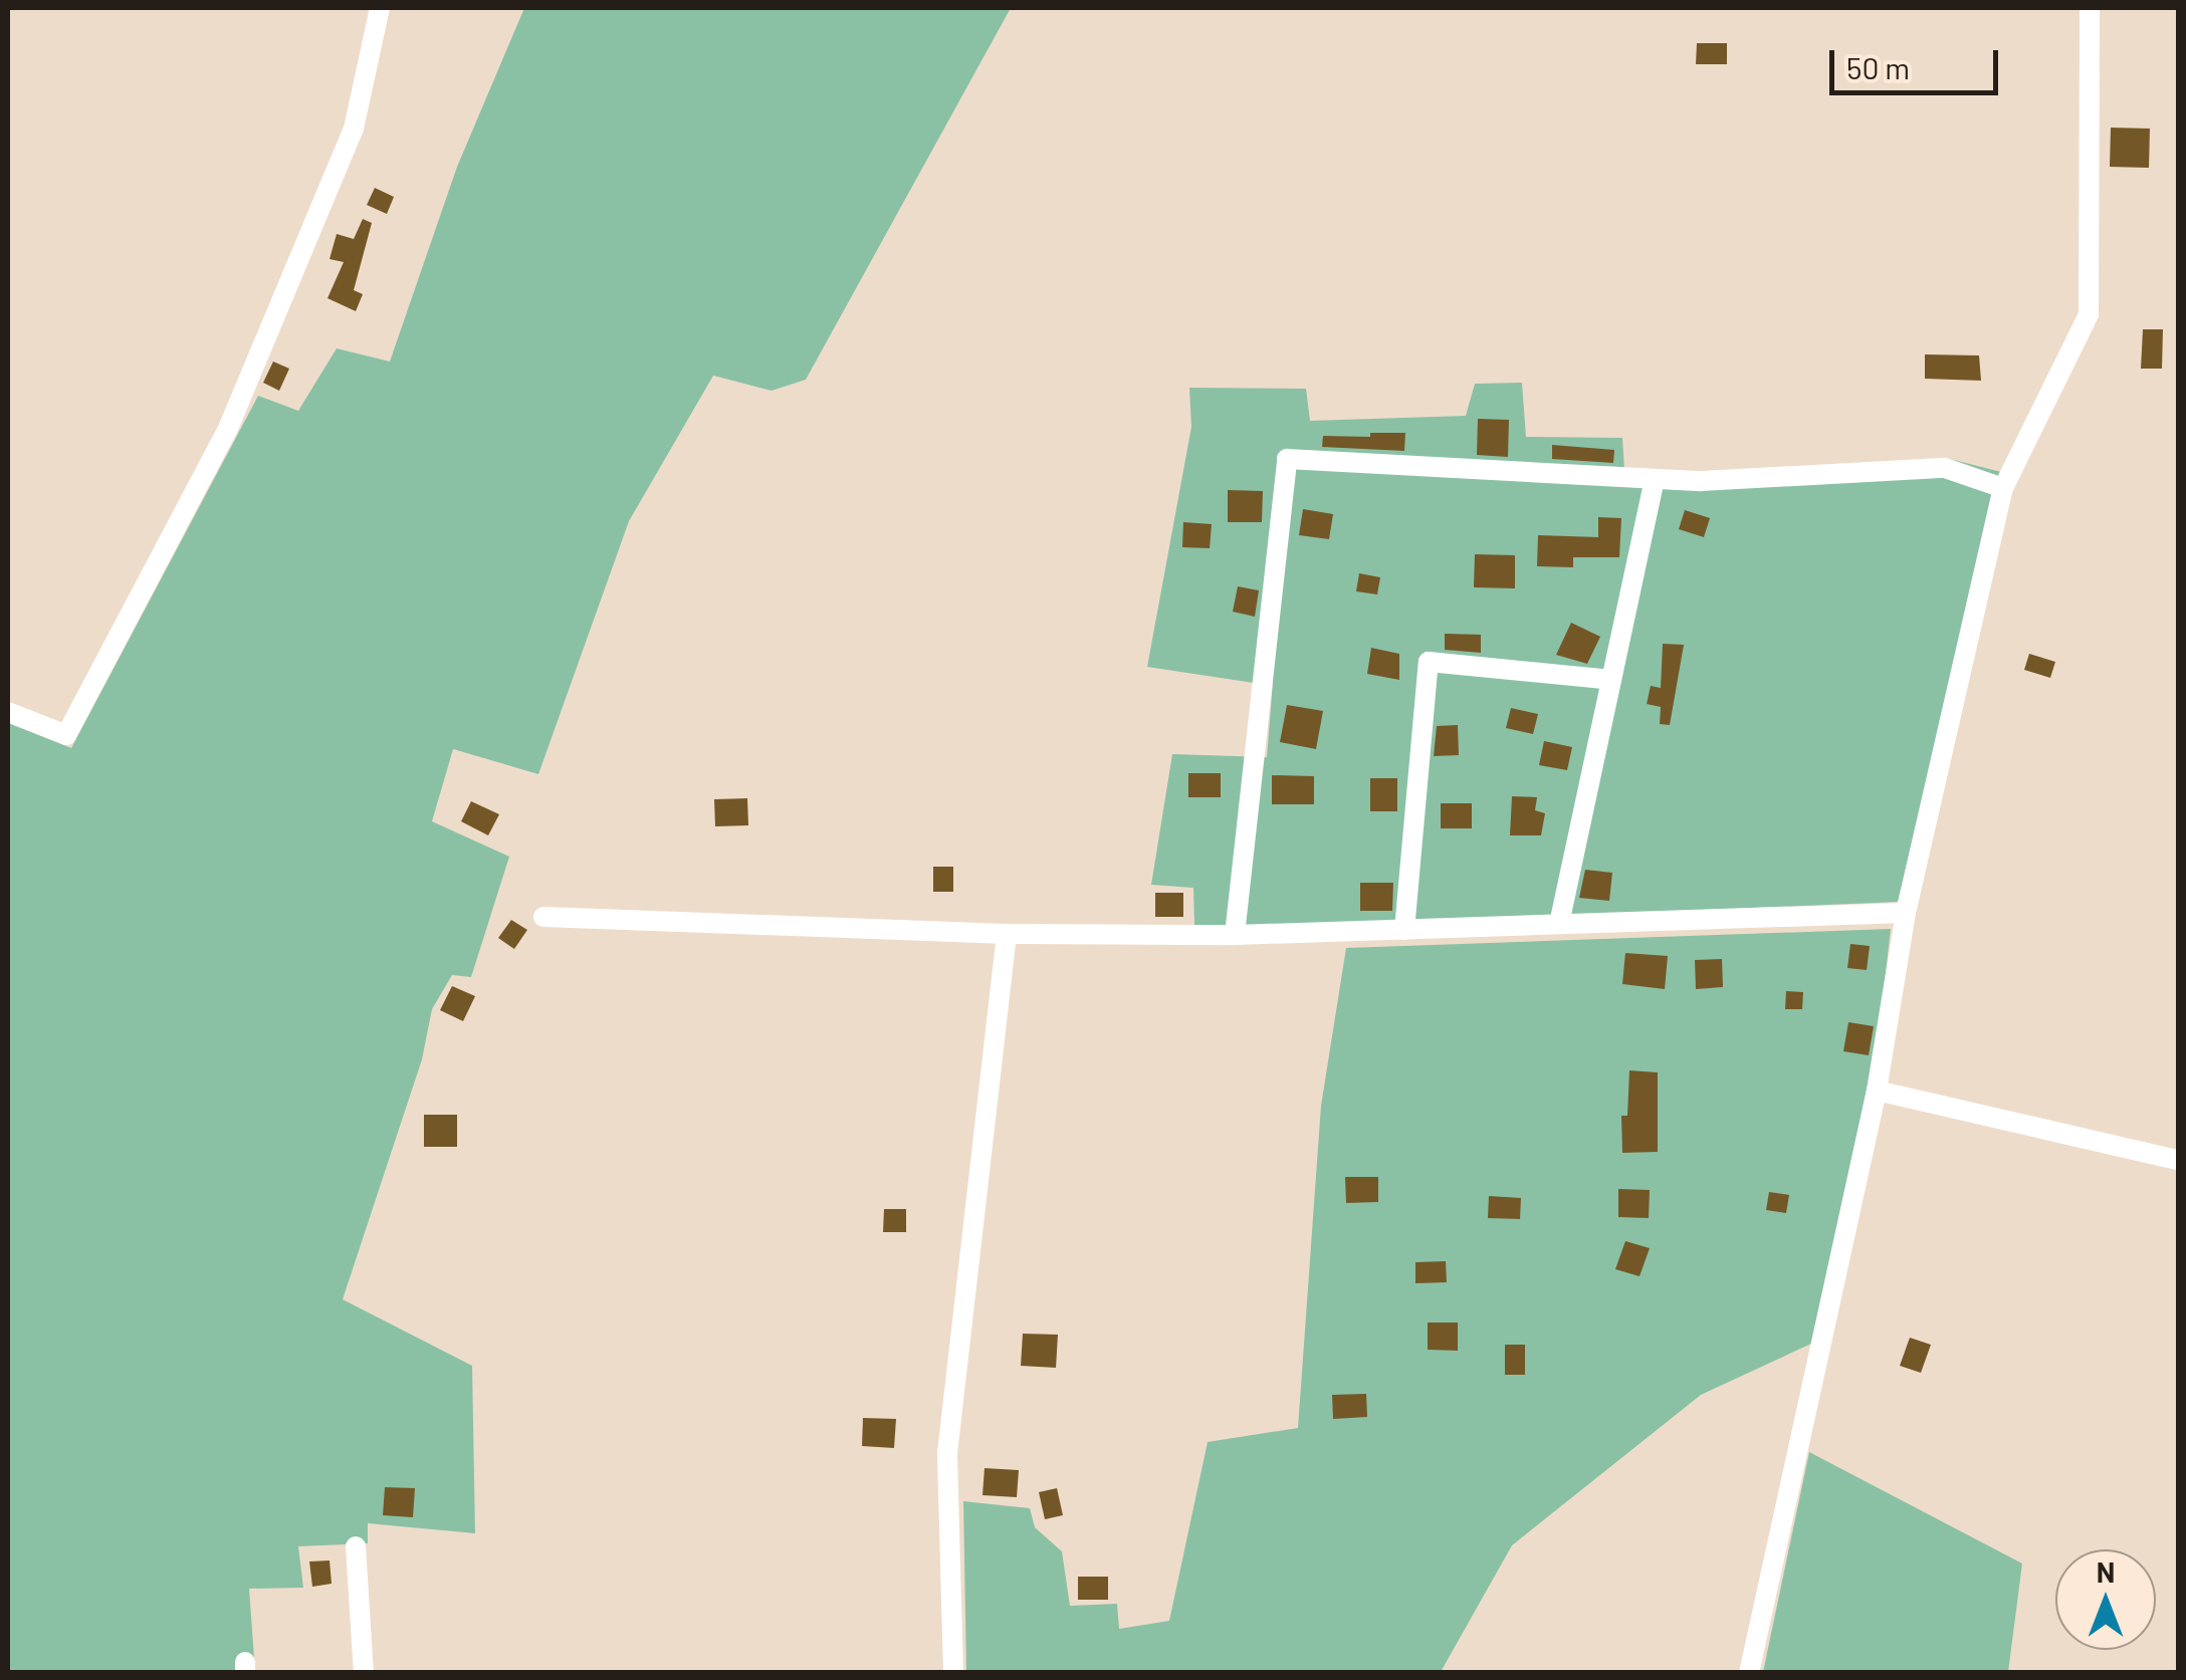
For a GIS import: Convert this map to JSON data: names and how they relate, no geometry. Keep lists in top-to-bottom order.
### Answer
{
  "scale_bar": "50 m",
  "north": "top"
}
